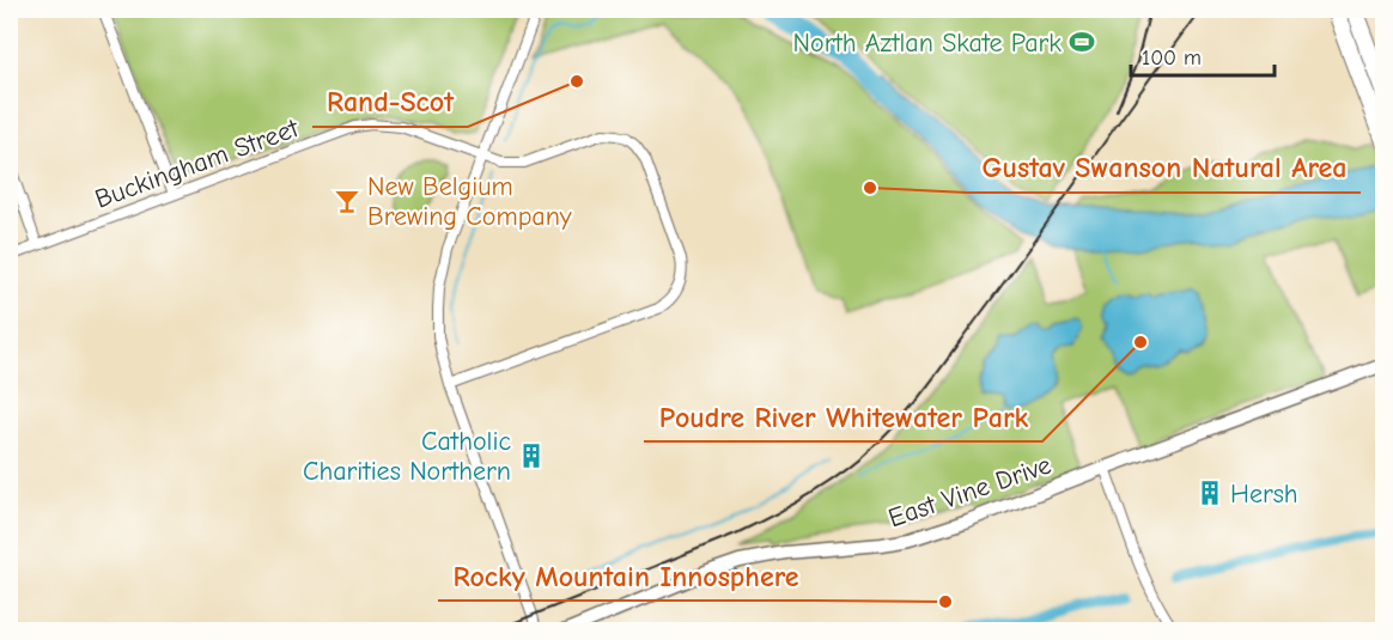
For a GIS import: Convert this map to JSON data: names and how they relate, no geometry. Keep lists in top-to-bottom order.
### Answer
{
  "streets": {
    "main road": ["East Vine Drive"],
    "street": ["Buckingham Street"]
  },
  "places": {
    "sports": ["North Aztlan Skate Park"],
    "other": [
      "Rand-Scot",
      "Gustav Swanson Natural Area",
      "Poudre River Whitewater Park",
      "Rocky Mountain Innosphere"
    ],
    "bar": ["New Belgium Brewing Company"],
    "building": ["Catholic Charities Northern", "Hersh"]
  },
  "scale_bar": "100 m"
}
